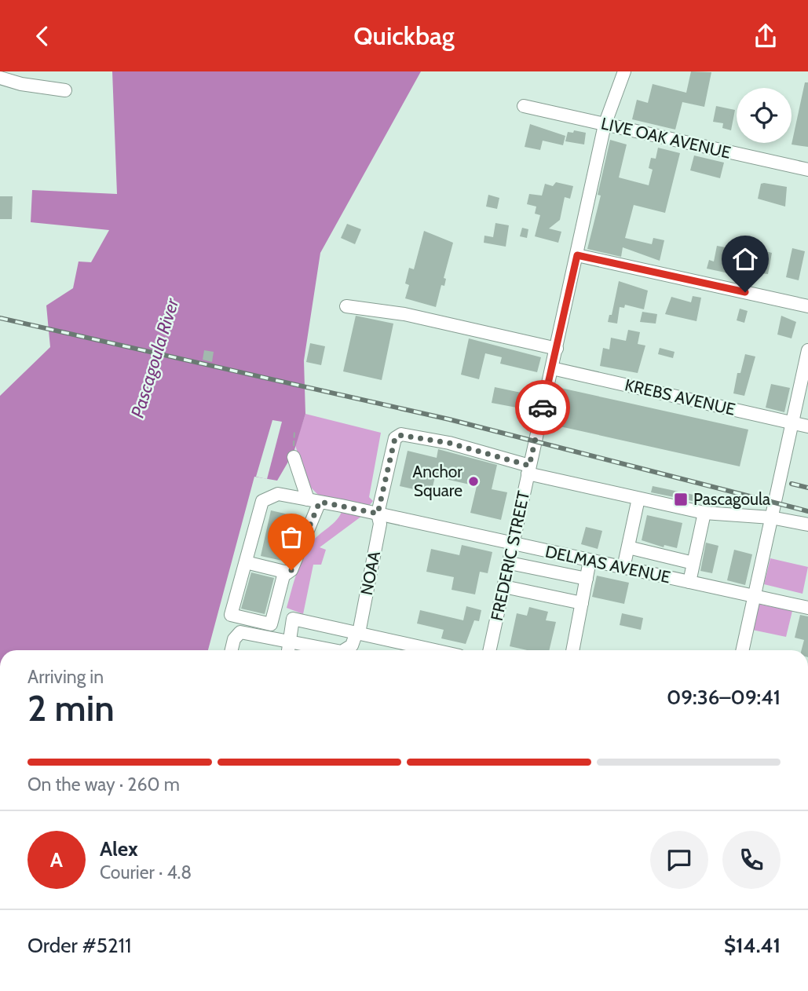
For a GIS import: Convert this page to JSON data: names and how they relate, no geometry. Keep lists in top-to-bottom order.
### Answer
{
  "streets": {
    "street": [
      "LIVE OAK AVENUE",
      "KREBS AVENUE",
      "FREDERIC STREET",
      "DELMAS AVENUE",
      "NOAA"
    ]
  },
  "crossings": [
    ["LIVE OAK AVENUE", "FREDERIC STREET"],
    ["KREBS AVENUE", "FREDERIC STREET"],
    ["FREDERIC STREET", "DELMAS AVENUE"],
    ["FREDERIC STREET", "NOAA"],
    ["DELMAS AVENUE", "NOAA"]
  ],
  "water": ["Pascagoula River"],
  "places": {
    "other": ["Anchor Square"],
    "transit": ["Pascagoula"]
  },
  "page": {
    "header": "Quickbag",
    "heading": ["2 min", "Arriving in", "09:36–09:41"],
    "panel": [
      "Alex",
      "Courier · 4.8",
      "Order #5211",
      "$14.41"
    ],
    "bar": "On the way · 260 m",
    "round": "A"
  }
}
